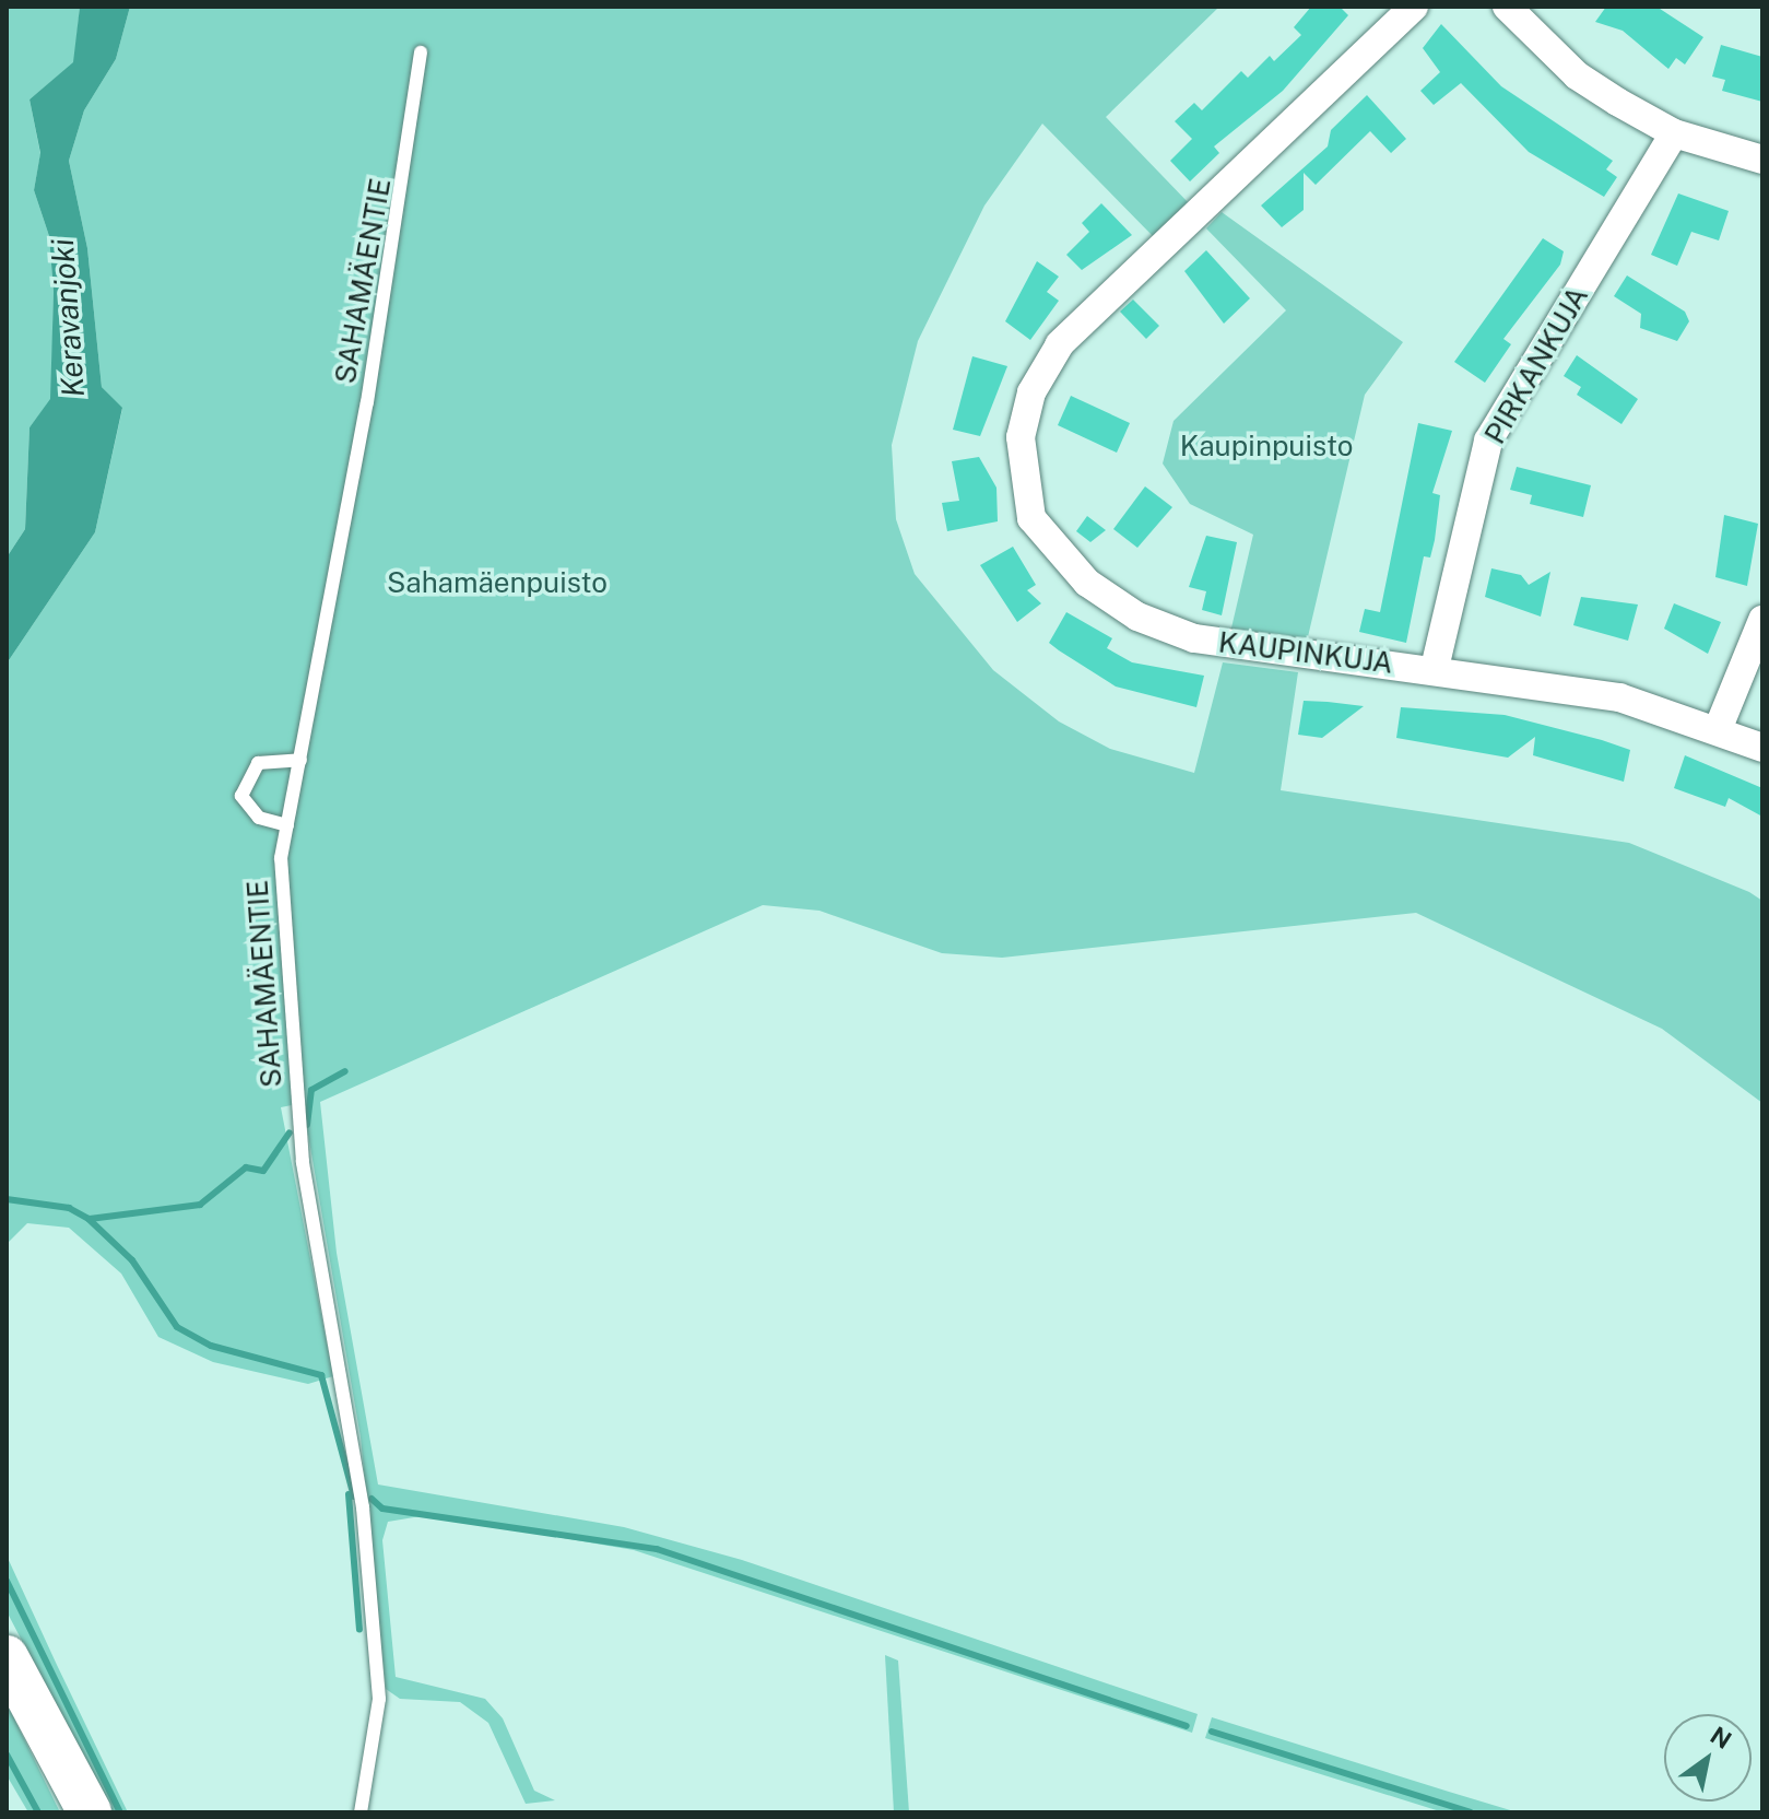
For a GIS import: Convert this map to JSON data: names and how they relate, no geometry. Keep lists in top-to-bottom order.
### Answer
{
  "streets": {
    "street": ["PIRKANKUJA", "KAUPINKUJA"],
    "lane": ["SAHAMÄENTIE"]
  },
  "crossings": [
    ["PIRKANKUJA", "KAUPINKUJA"]
  ],
  "water": ["Keravanjoki"],
  "parks": ["Kaupinpuisto", "Sahamäenpuisto"],
  "north": "top right"
}
